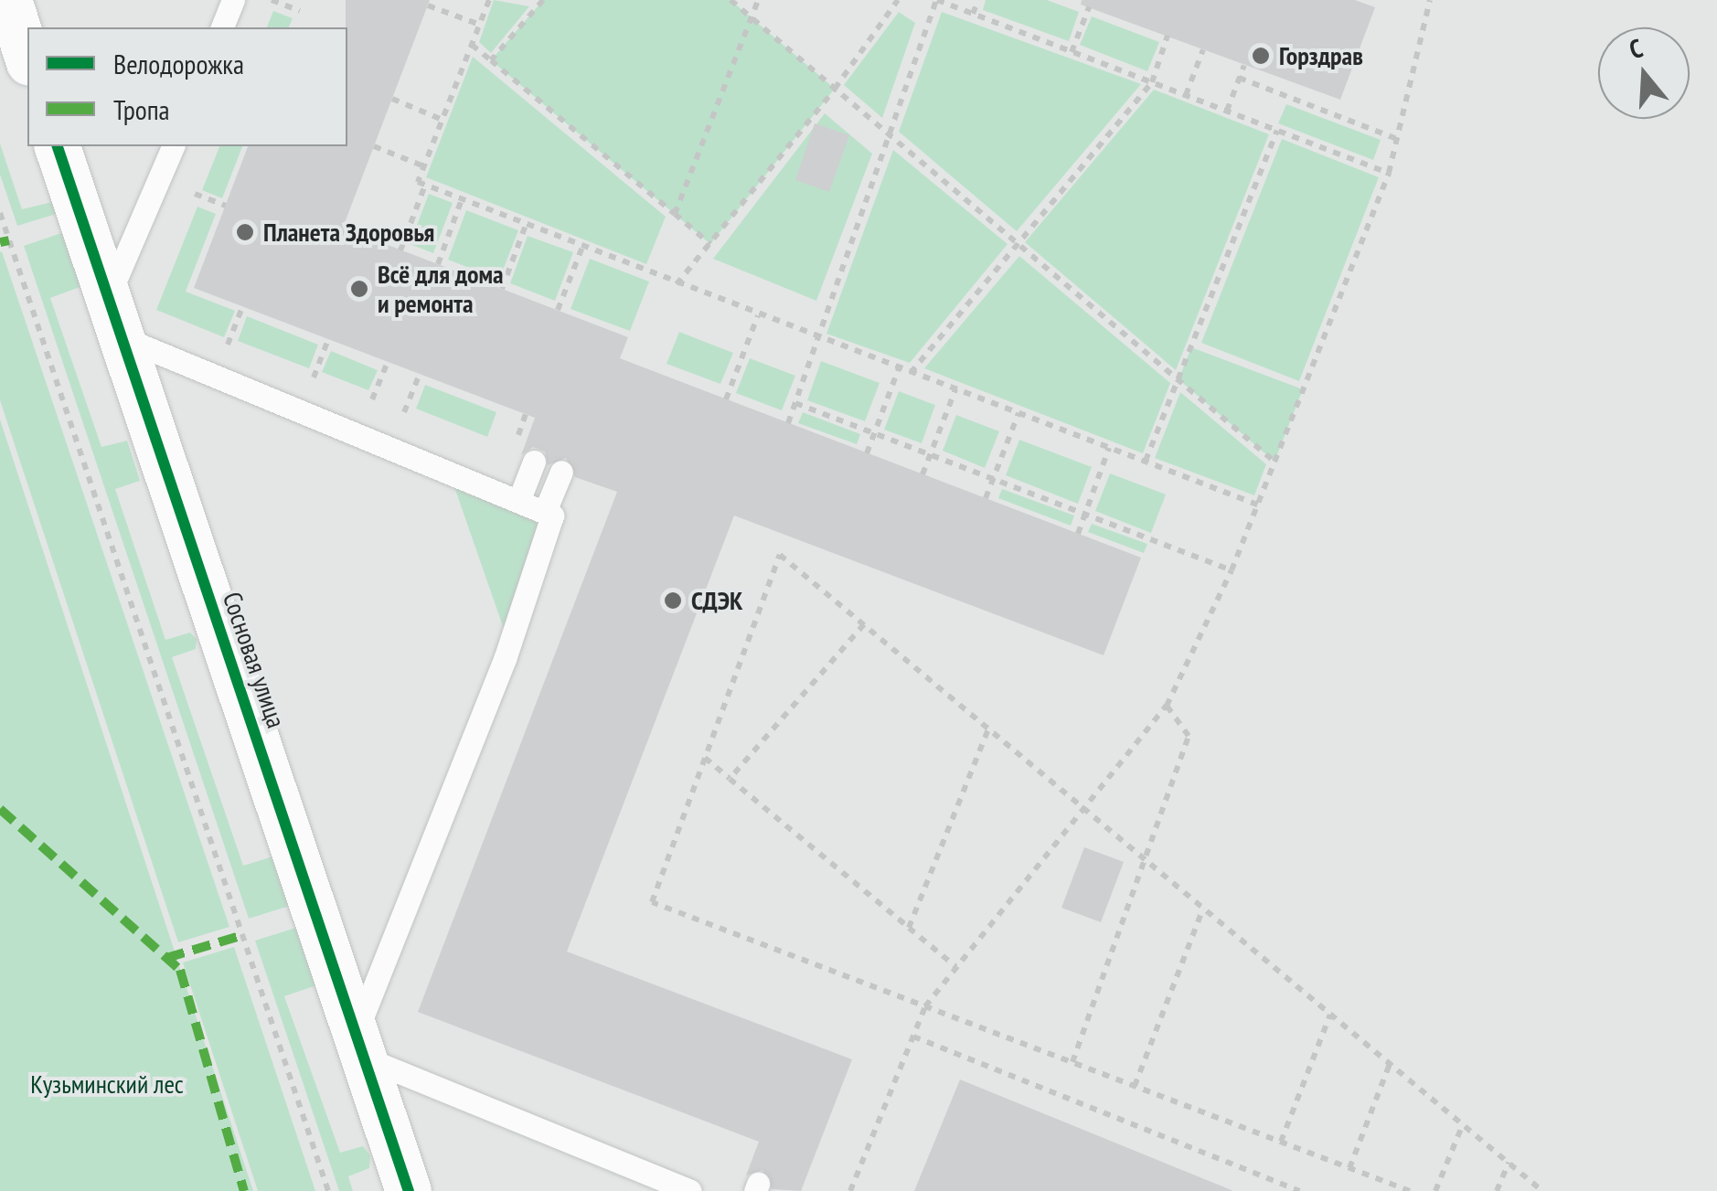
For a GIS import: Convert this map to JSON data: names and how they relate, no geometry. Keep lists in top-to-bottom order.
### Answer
{
  "streets": {
    "street": ["Сосновая улица"]
  },
  "parks": ["Кузьминский лес"],
  "places": [
    "Горздрав",
    "Планета Здоровья",
    "Всё для дома и ремонта",
    "СДЭК"
  ],
  "legend": ["Велодорожка", "Тропа"],
  "north": "top"
}
